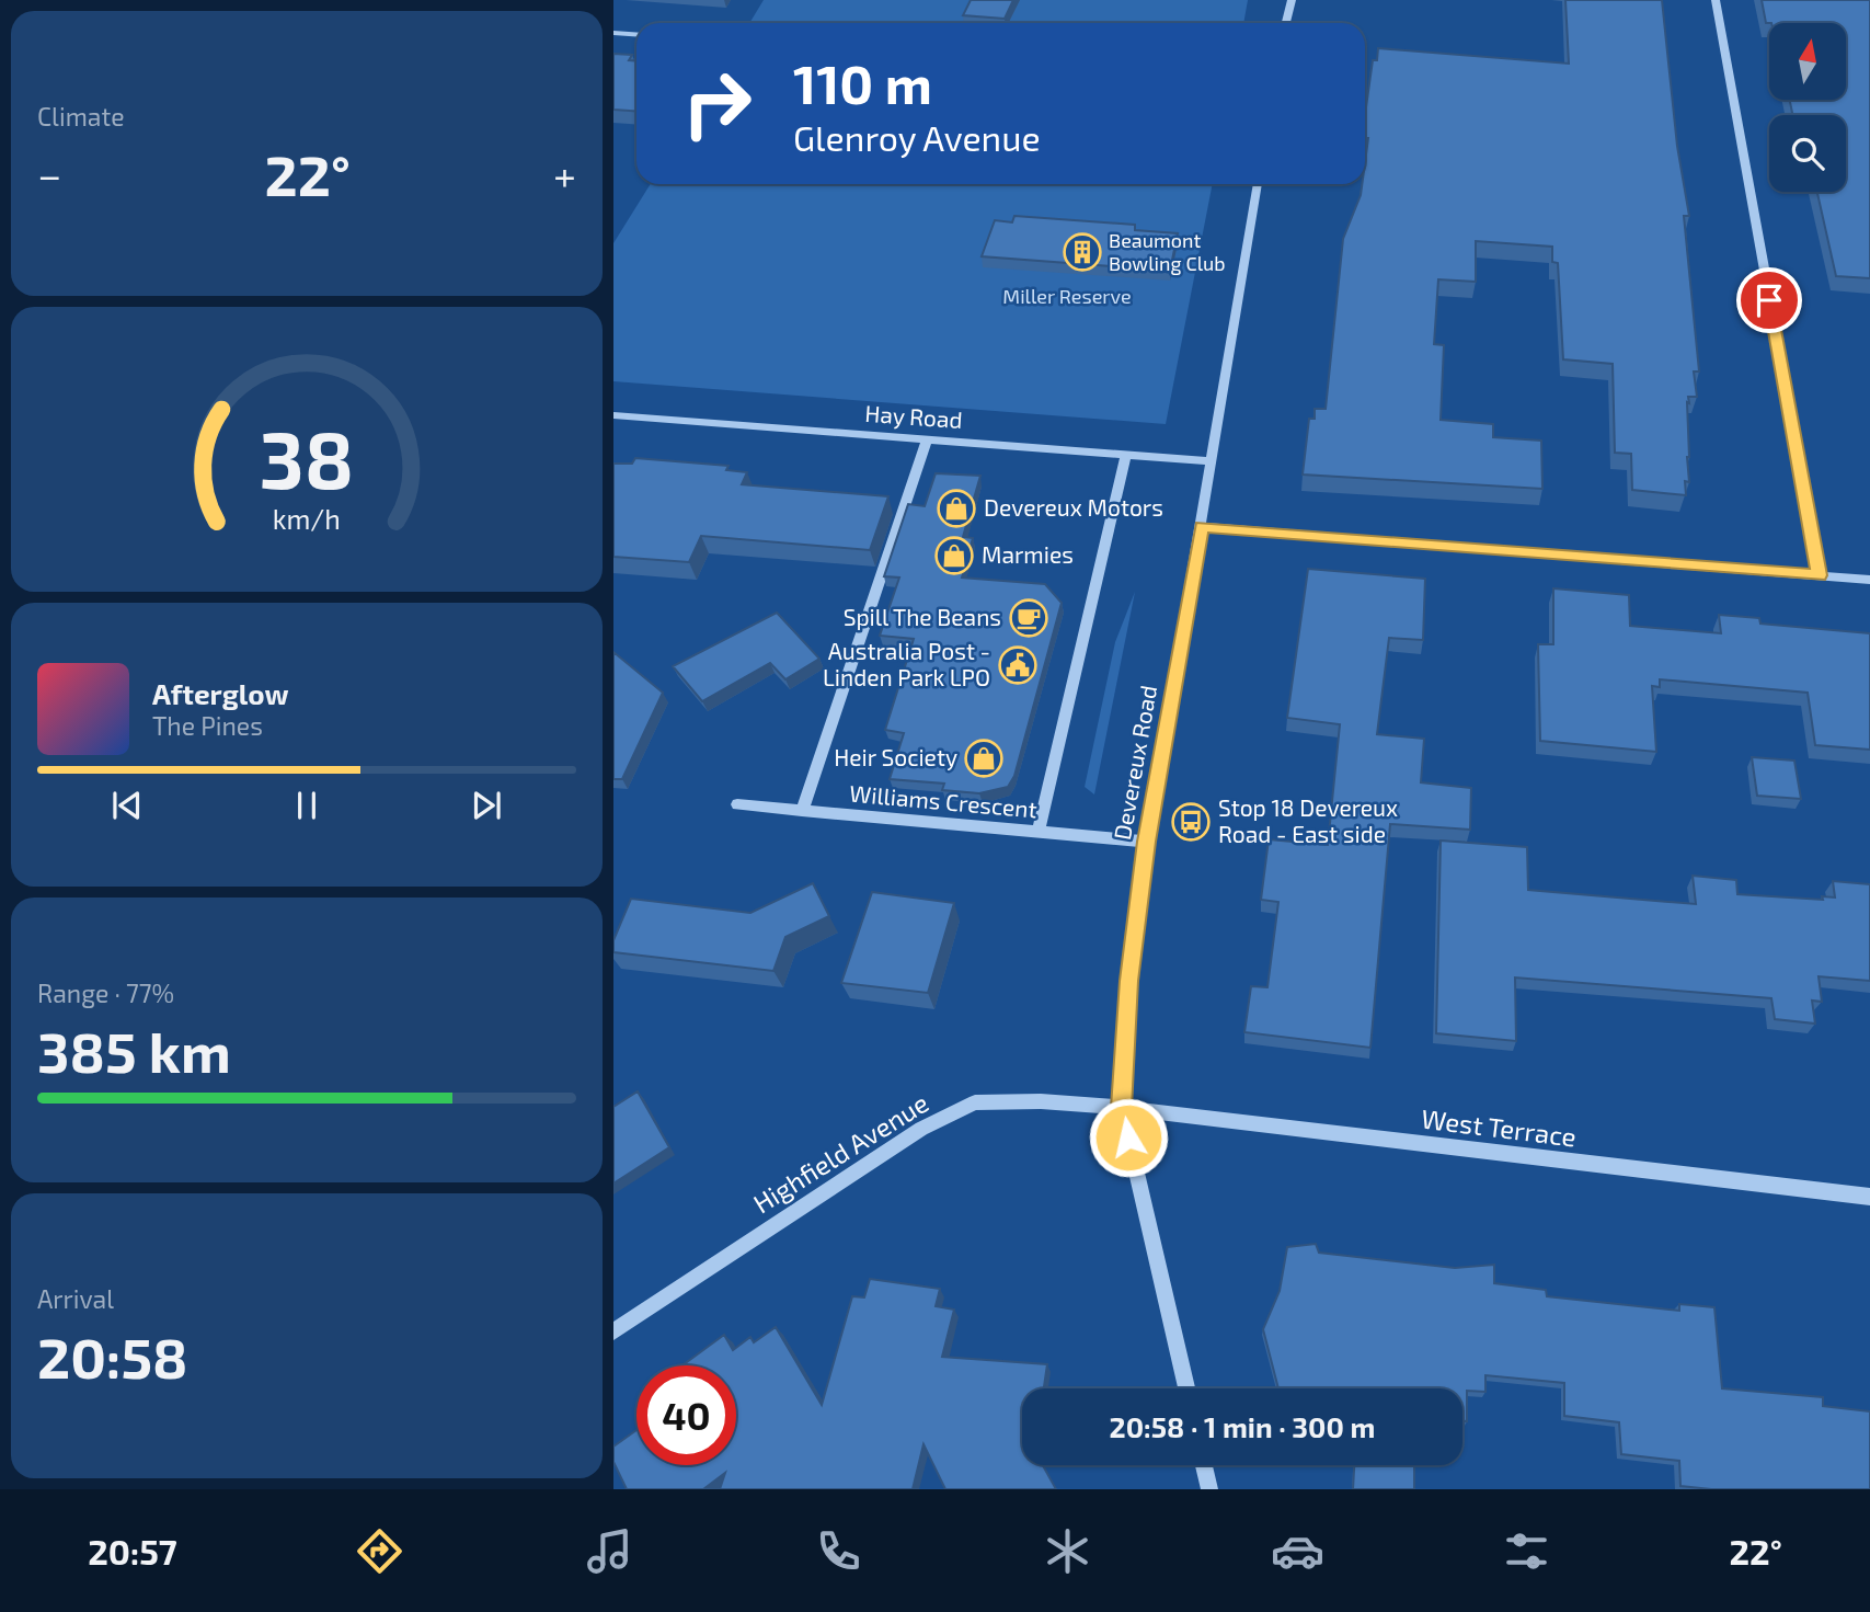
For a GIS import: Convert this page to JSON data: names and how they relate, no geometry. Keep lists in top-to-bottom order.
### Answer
{
  "streets": {
    "street": [
      "Hay Road",
      "Devereux Road",
      "Williams Crescent",
      "West Terrace",
      "Highfield Avenue"
    ]
  },
  "crossings": [
    ["Hay Road", "Devereux Road"],
    ["Devereux Road", "Williams Crescent"],
    ["Devereux Road", "West Terrace"],
    ["Devereux Road", "Highfield Avenue"],
    ["West Terrace", "Highfield Avenue"]
  ],
  "parks": ["Miller Reserve"],
  "places": {
    "building": ["Beaumont Bowling Club"],
    "shop": ["Devereux Motors", "Marmies", "Heir Society"],
    "cafe": ["Spill The Beans"],
    "public building": ["Australia Post - Linden Park LPO"],
    "bus stop": ["Stop 18 Devereux Road - East side"]
  },
  "north": "top",
  "page": {
    "tile": [
      "Climate",
      ["Range · 77%", "385 km"],
      ["Arrival", "20:58"]
    ],
    "turn": ["110 m", "Glenroy Avenue"],
    "heat": ["−", "22°", "+"],
    "song": ["Afterglow", "The Pines"],
    "limit": "40",
    "trip": "20:58 · 1 min · 300 m",
    "tabs": ["20:57", "22°"],
    "gauge": ["38", "km/h"]
  }
}
